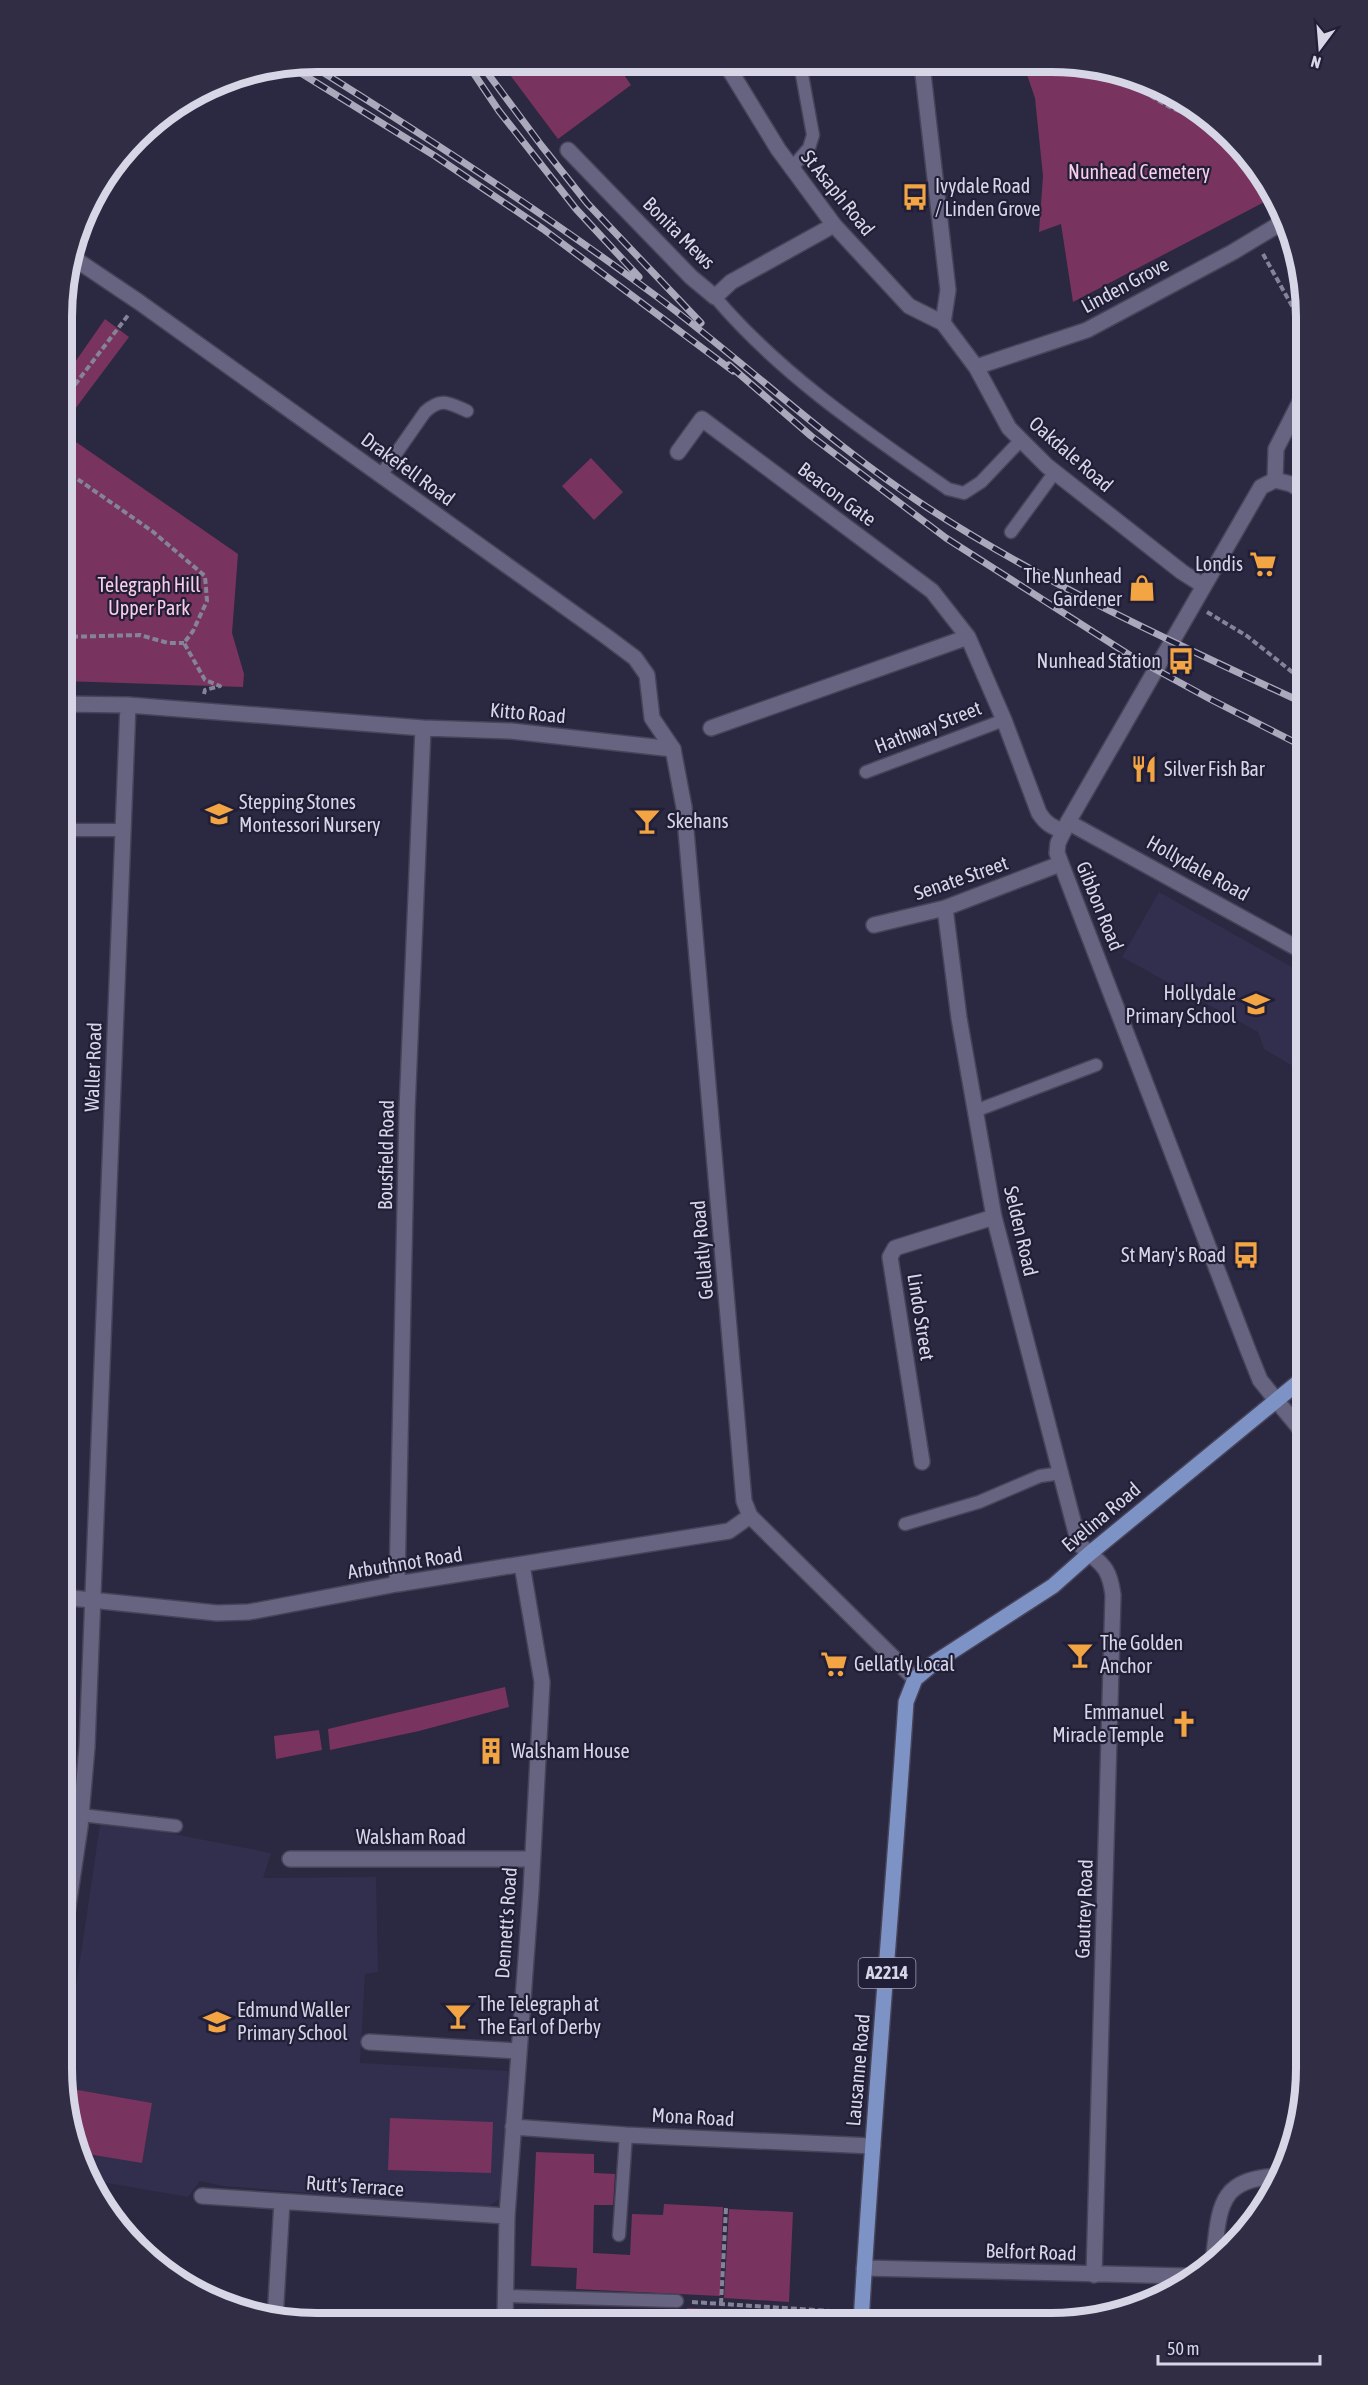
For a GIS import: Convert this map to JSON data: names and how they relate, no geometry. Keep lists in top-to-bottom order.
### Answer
{
  "streets": {
    "main road": ["Evelina Road", "A2214", "Lausanne Road"],
    "street": [
      "St Asaph Road",
      "Bonita Mews",
      "Linden Grove",
      "Oakdale Road",
      "Drakefell Road",
      "Beacon Gate",
      "Kitto Road",
      "Hollydale Road",
      "Senate Street",
      "Gibbon Road",
      "Waller Road",
      "Bousfield Road",
      "Selden Road",
      "Gellatly Road",
      "Lindo Street",
      "Arbuthnot Road",
      "Walsham Road",
      "Gautrey Road",
      "Dennett's Road",
      "Mona Road",
      "Rutt's Terrace",
      "Belfort Road"
    ],
    "lane": ["Hathway Street"]
  },
  "crossings": [
    ["St Asaph Road", "Bonita Mews"],
    ["St Asaph Road", "Oakdale Road"],
    ["Linden Grove", "Oakdale Road"],
    ["Oakdale Road", "Gibbon Road"],
    ["Drakefell Road", "Kitto Road"],
    ["Drakefell Road", "Gellatly Road"],
    ["Beacon Gate", "Hollydale Road"],
    ["Kitto Road", "Waller Road"],
    ["Kitto Road", "Bousfield Road"],
    ["Kitto Road", "Gellatly Road"],
    ["Hathway Street", "Hollydale Road"],
    ["Hollydale Road", "Gibbon Road"],
    ["Senate Street", "Gibbon Road"],
    ["Senate Street", "Selden Road"],
    ["Gibbon Road", "Evelina Road"],
    ["Waller Road", "Arbuthnot Road"],
    ["Bousfield Road", "Arbuthnot Road"],
    ["Selden Road", "Lindo Street"],
    ["Selden Road", "Evelina Road"],
    ["Selden Road", "Gautrey Road"],
    ["Gellatly Road", "Arbuthnot Road"],
    ["Evelina Road", "Gautrey Road"],
    ["Evelina Road", "Lausanne Road"],
    ["Arbuthnot Road", "Dennett's Road"],
    ["Walsham Road", "Dennett's Road"],
    ["Gautrey Road", "Belfort Road"],
    ["Dennett's Road", "Mona Road"],
    ["Dennett's Road", "Rutt's Terrace"],
    ["Lausanne Road", "Mona Road"],
    ["Lausanne Road", "Belfort Road"]
  ],
  "parks": ["Nunhead Cemetery", "Telegraph Hill Upper Park"],
  "places": {
    "bus stop": ["Ivydale Road / Linden Grove", "Nunhead Station", "St Mary's Road"],
    "supermarket": ["Londis", "Gellatly Local"],
    "shop": ["The Nunhead Gardener"],
    "restaurant": ["Silver Fish Bar"],
    "school or university": ["Stepping Stones Montessori Nursery", "Hollydale Primary School", "Edmund Waller Primary School"],
    "bar": ["Skehans", "The Golden Anchor", "The Telegraph at The Earl of Derby"],
    "church": ["Emmanuel Miracle Temple"],
    "building": ["Walsham House"]
  },
  "scale_bar": "50 m",
  "north": "bottom"
}
